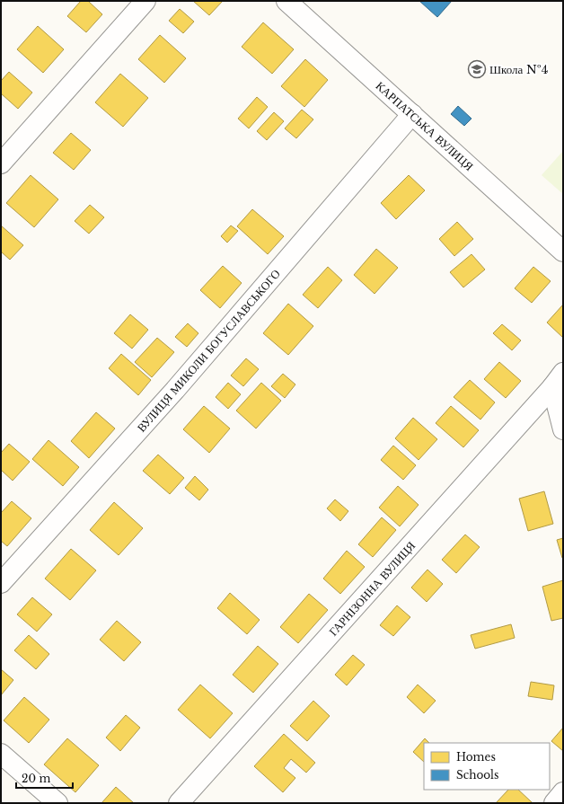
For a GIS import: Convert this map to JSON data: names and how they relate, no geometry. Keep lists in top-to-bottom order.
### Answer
{
  "streets": {
    "street": ["КАРПАТСЬКА ВУЛИЦЯ", "ВУЛИЦЯ МИКОЛИ БОГУСЛАВСЬКОГО", "ГАРНІЗОННА ВУЛИЦЯ"]
  },
  "crossings": [
    ["КАРПАТСЬКА ВУЛИЦЯ", "ВУЛИЦЯ МИКОЛИ БОГУСЛАВСЬКОГО"]
  ],
  "places": {
    "school or university": ["Школа №4"]
  },
  "legend": ["Homes", "Schools"],
  "scale_bar": "20 m"
}
